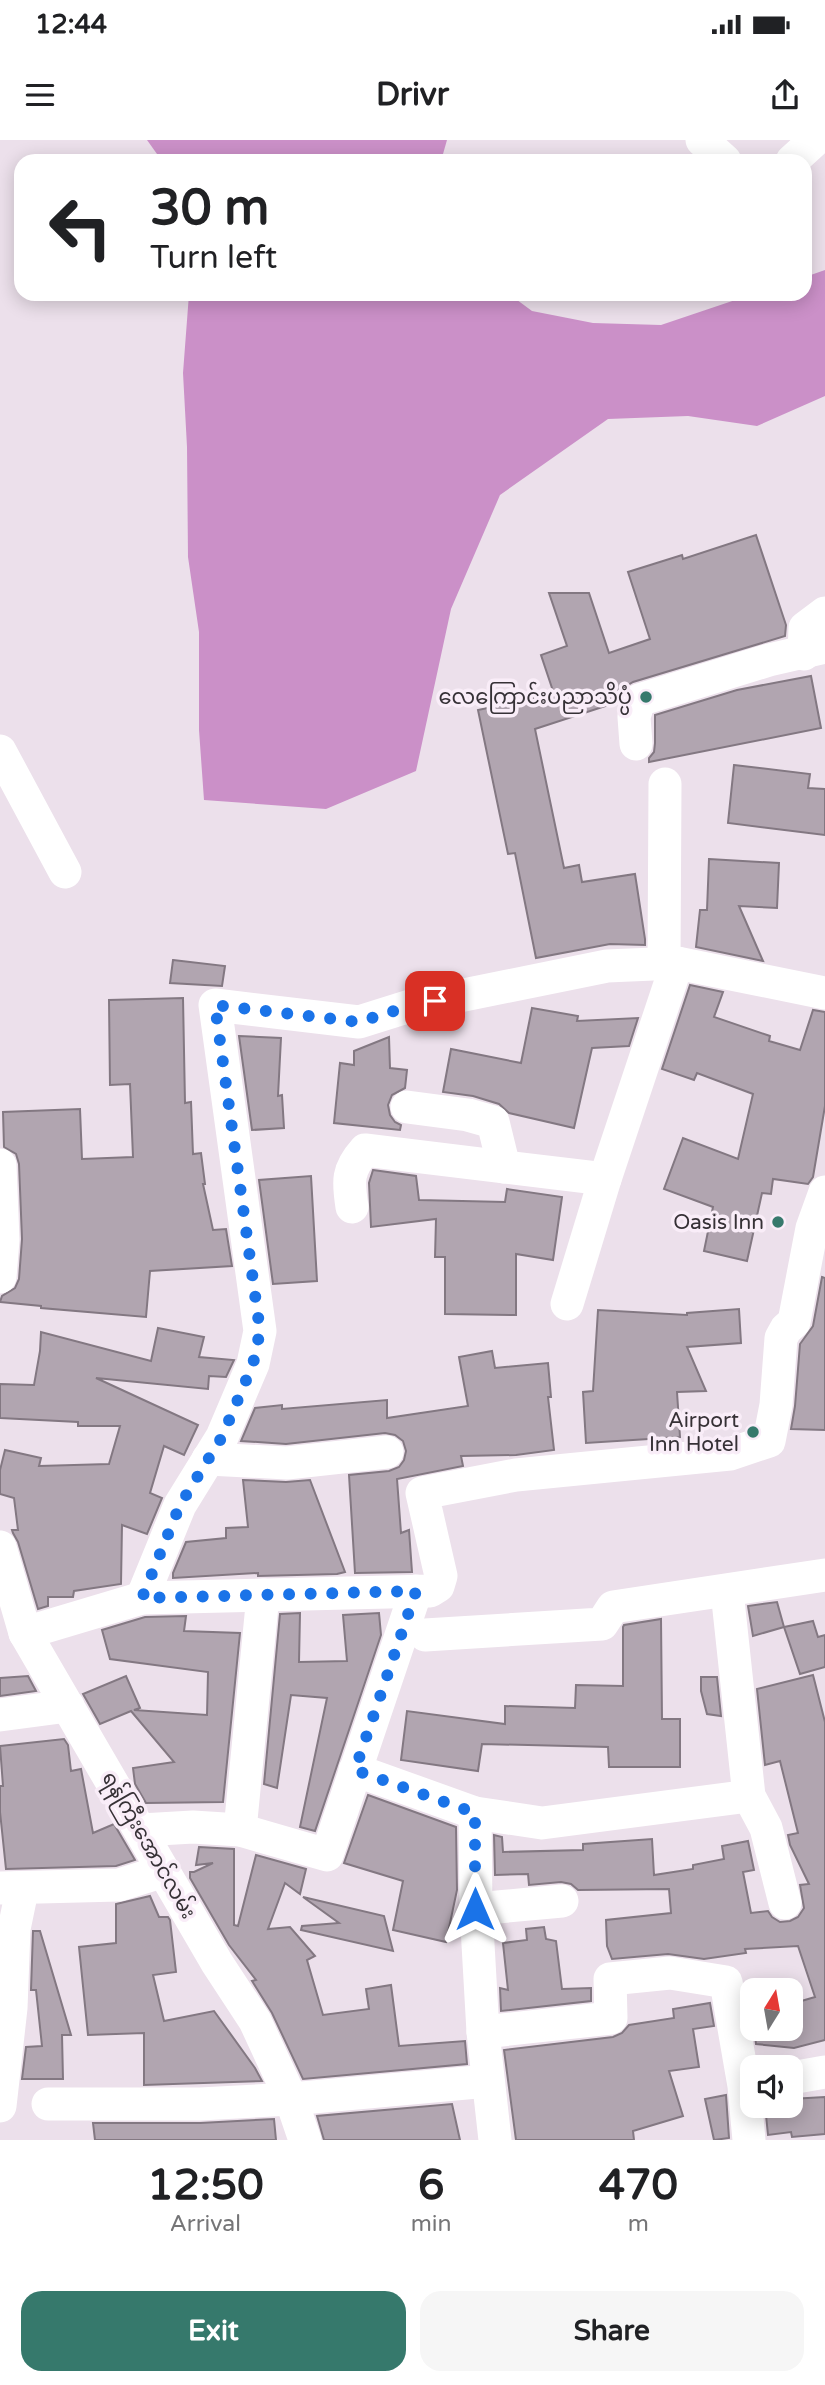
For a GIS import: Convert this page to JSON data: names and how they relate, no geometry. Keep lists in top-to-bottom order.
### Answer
{
  "streets": {
    "street": ["ရန်ကြီးအောင်လမ်း"]
  },
  "places": ["လေကြောင်းပညာသိပ္ပံ", "Oasis Inn", "Airport Inn Hotel"],
  "north": "top",
  "page": {
    "status": "12:44",
    "header": "Drivr",
    "turn": ["30 m", "Turn left"],
    "eta": [
      "12:50",
      "Arrival",
      "6",
      "min",
      "470",
      "m"
    ],
    "buttons": ["Exit", "Share"]
  }
}
